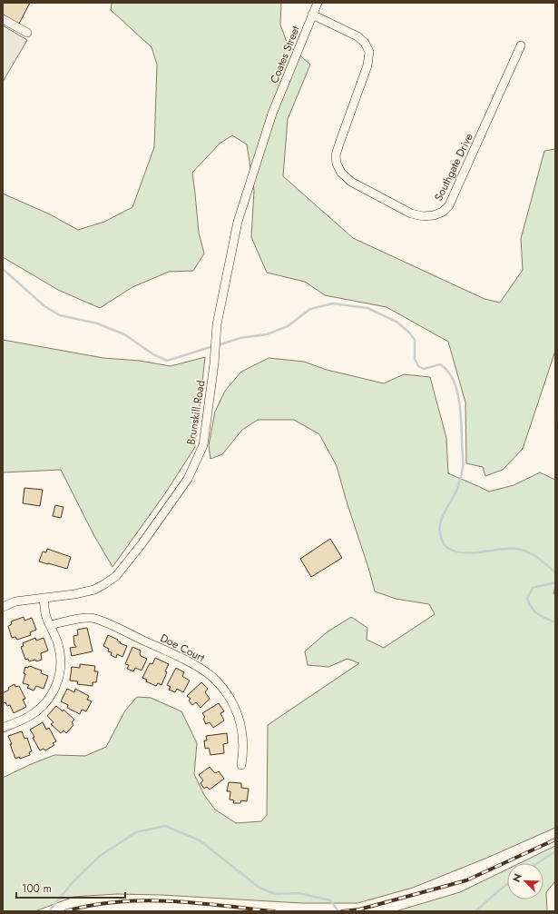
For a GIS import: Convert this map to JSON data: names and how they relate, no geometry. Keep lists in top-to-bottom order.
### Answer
{
  "streets": {
    "street": [
      "Coates Street",
      "Southgate Drive",
      "Brunskill Road",
      "Doe Court"
    ]
  },
  "crossings": [
    ["Coates Street", "Southgate Drive"],
    ["Coates Street", "Brunskill Road"]
  ],
  "scale_bar": "100 m",
  "north": "top left"
}
